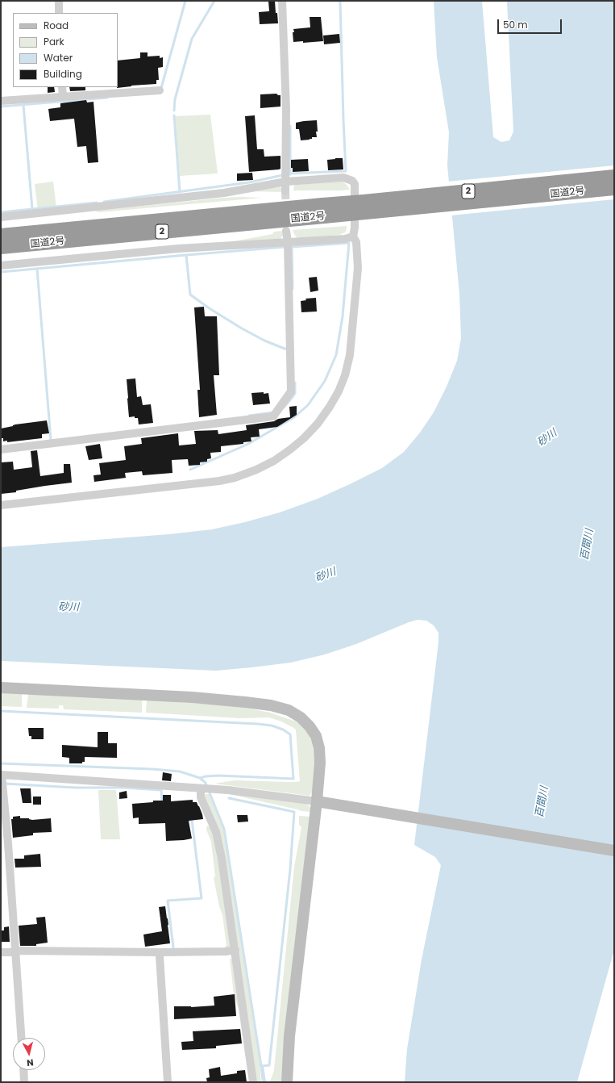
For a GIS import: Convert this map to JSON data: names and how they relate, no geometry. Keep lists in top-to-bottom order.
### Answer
{
  "streets": {
    "highway": ["2", "国道2号"]
  },
  "water": ["砂川", "百間川"],
  "legend": [
    "Road",
    "Park",
    "Water",
    "Building"
  ],
  "scale_bar": "50 m",
  "north": "bottom"
}
